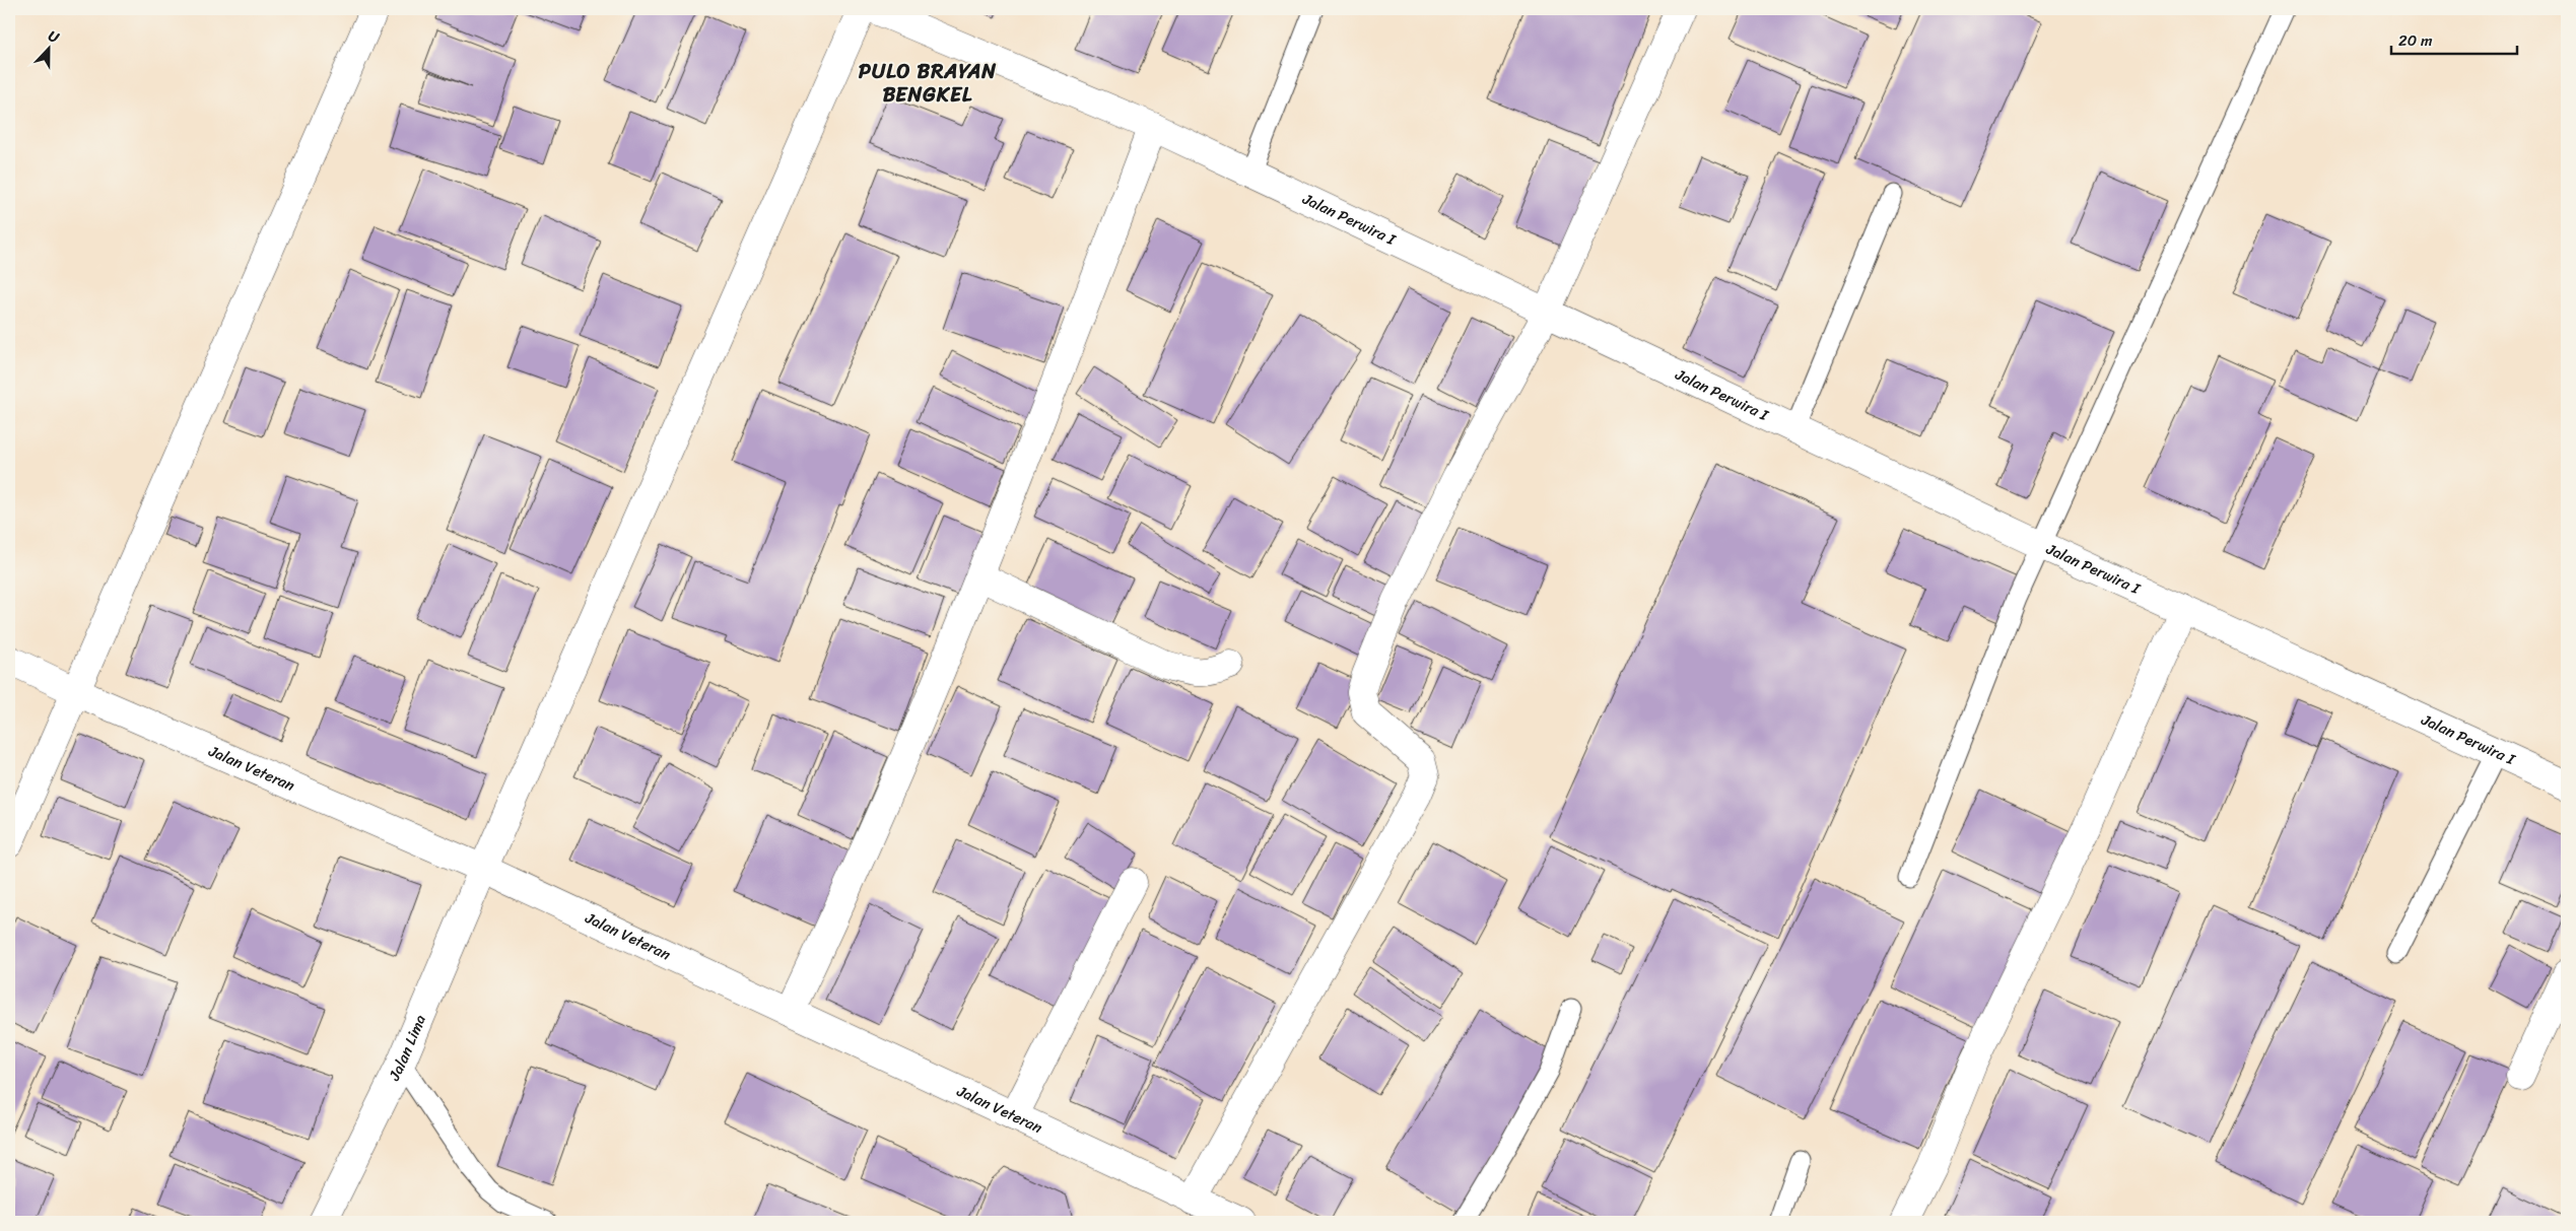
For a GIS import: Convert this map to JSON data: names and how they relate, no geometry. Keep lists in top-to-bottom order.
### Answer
{
  "streets": {
    "street": ["Jalan Perwira I", "Jalan Veteran", "Jalan Lima"]
  },
  "crossings": [
    ["Jalan Veteran", "Jalan Lima"]
  ],
  "districts": ["PULO BRAYAN BENGKEL"],
  "scale_bar": "20 m",
  "north": "top"
}
